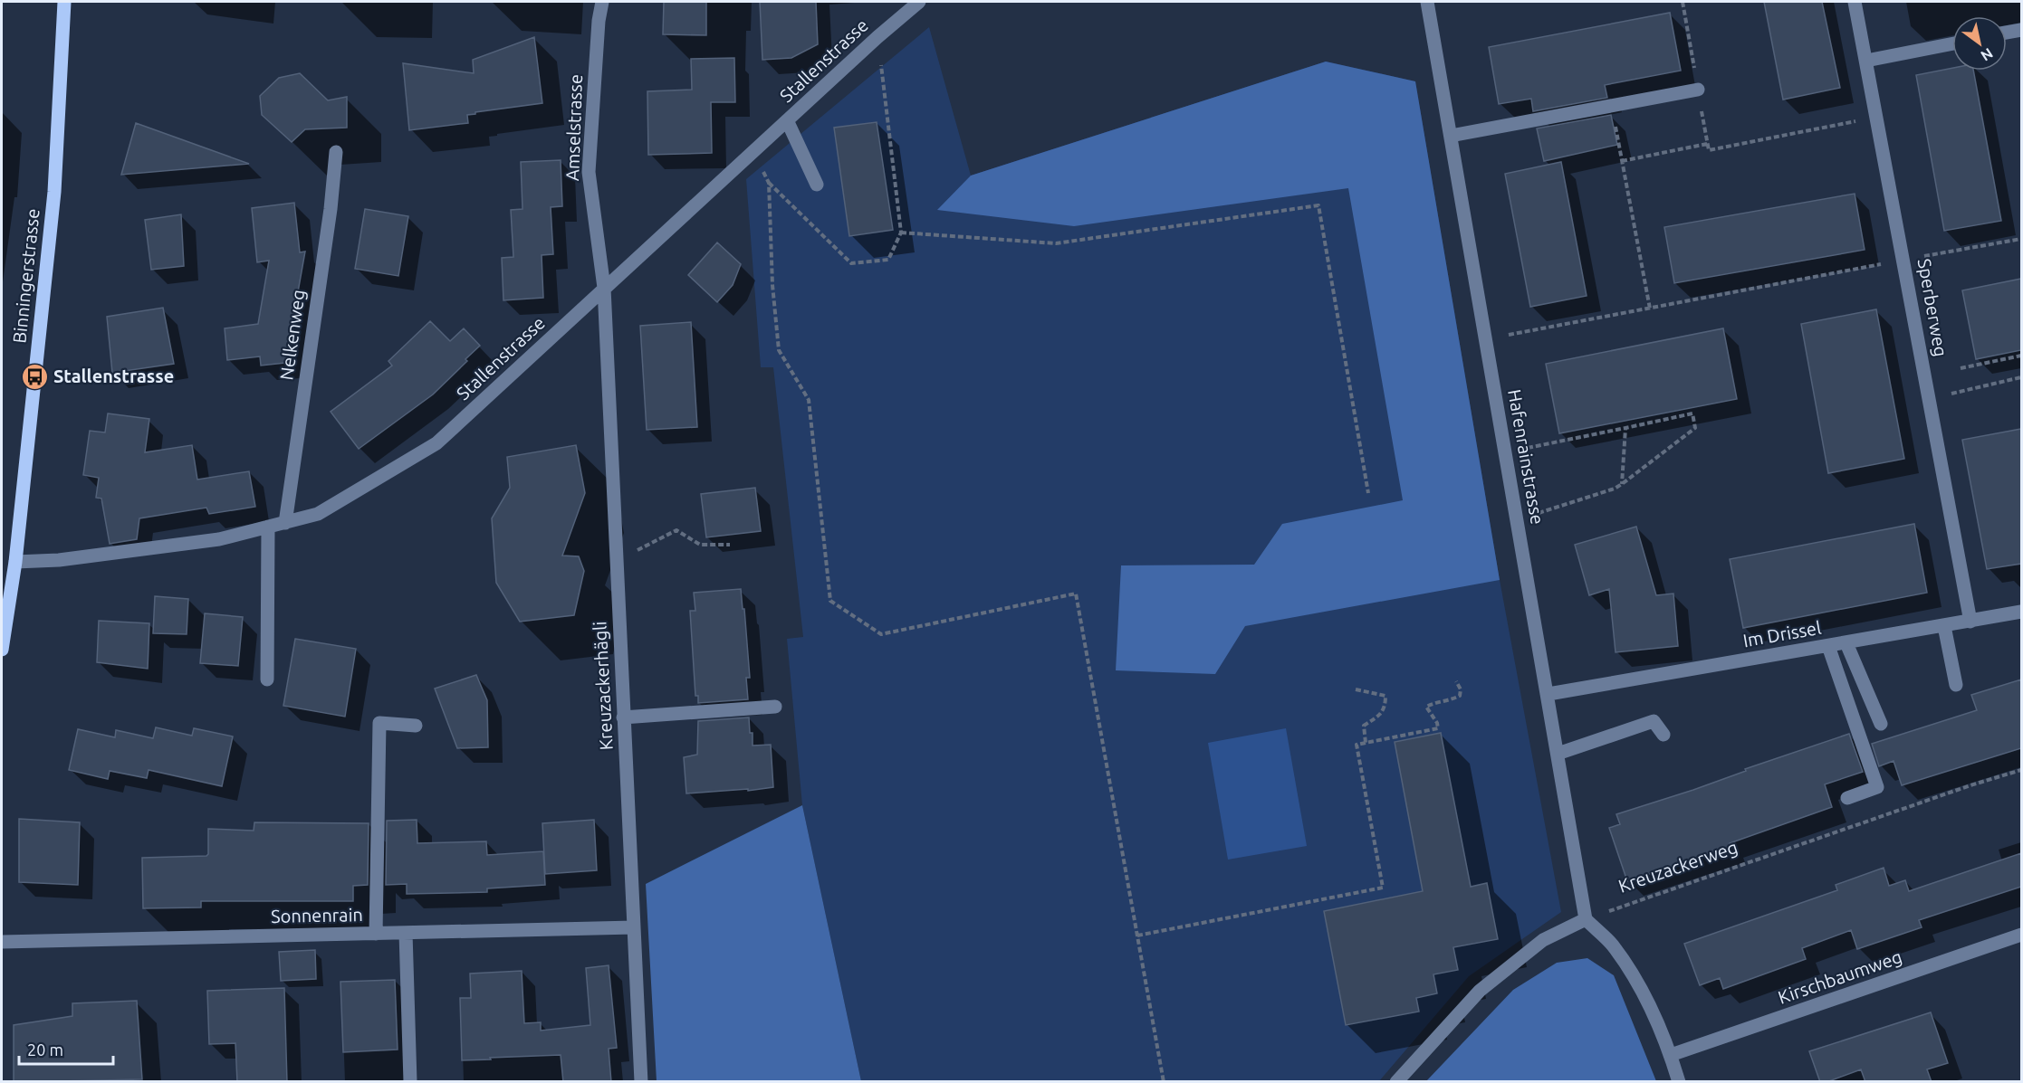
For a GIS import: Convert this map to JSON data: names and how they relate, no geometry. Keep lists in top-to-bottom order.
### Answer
{
  "streets": {
    "main road": ["Binningerstrasse"],
    "street": [
      "Stallenstrasse",
      "Amselstrasse",
      "Sperberweg",
      "Nelkenweg",
      "Hafenrainstrasse",
      "Im Drissel",
      "Kreuzackerhägli",
      "Sonnenrain",
      "Kirschbaumweg"
    ],
    "path": ["Kreuzackerweg"]
  },
  "crossings": [
    ["Stallenstrasse", "Amselstrasse"],
    ["Stallenstrasse", "Binningerstrasse"],
    ["Stallenstrasse", "Nelkenweg"],
    ["Stallenstrasse", "Kreuzackerhägli"],
    ["Amselstrasse", "Kreuzackerhägli"],
    ["Sperberweg", "Im Drissel"],
    ["Hafenrainstrasse", "Im Drissel"],
    ["Hafenrainstrasse", "Kreuzackerweg"],
    ["Kreuzackerhägli", "Sonnenrain"]
  ],
  "places": {
    "bus stop": ["Stallenstrasse"]
  },
  "scale_bar": "20 m",
  "north": "bottom right"
}
